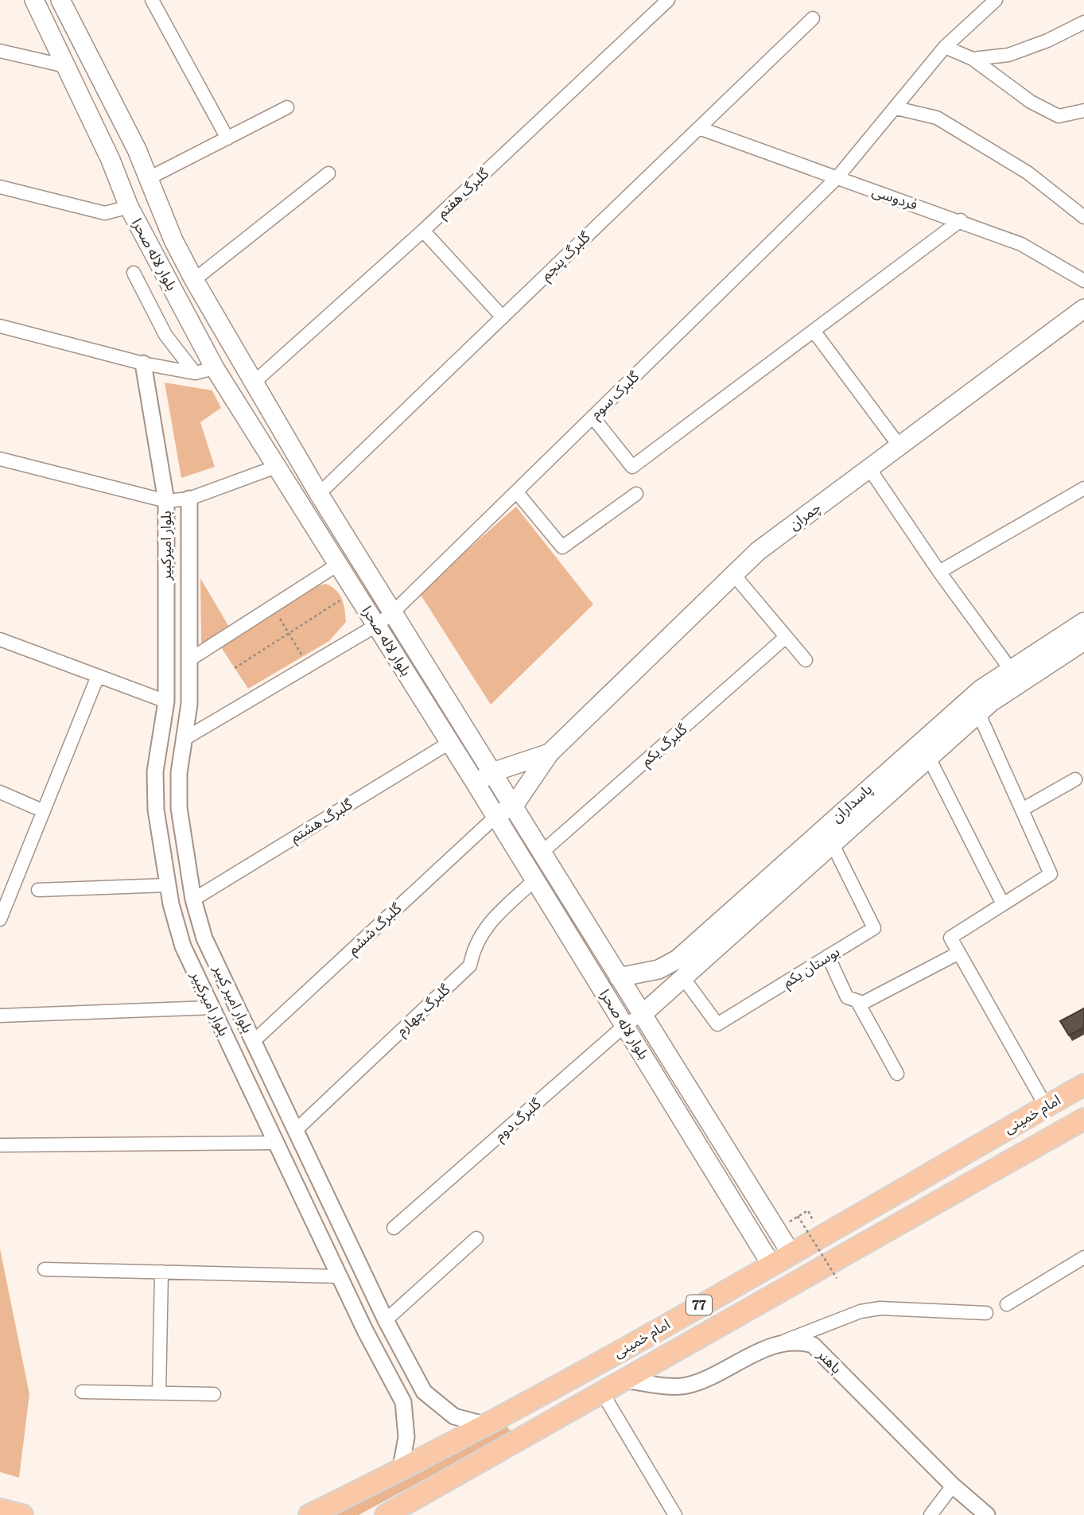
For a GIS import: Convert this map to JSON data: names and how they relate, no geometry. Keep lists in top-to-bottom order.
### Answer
{
  "streets": {
    "highway": ["امام خمینی", "77"],
    "main road": ["بلوار لاله صحرا", "چمران", "پاسداران"],
    "street": [
      "گلبرگ هفتم",
      "فردوسی",
      "گلبرگ پنجم",
      "گلبرک سوم",
      "بلوار امیرکبیر",
      "گلبرگ یکم",
      "گلبرگ هشتم",
      "گلبرگ ششم",
      "بوستان یکم",
      "بلوار امیر کبیر",
      "گلبرگ چهارم",
      "گلبرگ دوم",
      "باهنر"
    ]
  },
  "crossings": [
    ["گلبرگ هفتم", "بلوار لاله صحرا"],
    ["فردوسی", "گلبرگ پنجم"],
    ["فردوسی", "گلبرک سوم"],
    ["بلوار لاله صحرا", "گلبرگ پنجم"],
    ["بلوار لاله صحرا", "گلبرک سوم"],
    ["بلوار لاله صحرا", "چمران"],
    ["بلوار لاله صحرا", "گلبرگ یکم"],
    ["بلوار لاله صحرا", "پاسداران"],
    ["بلوار لاله صحرا", "گلبرگ هشتم"],
    ["بلوار لاله صحرا", "گلبرگ ششم"],
    ["بلوار لاله صحرا", "گلبرگ چهارم"],
    ["بلوار لاله صحرا", "امام خمینی"],
    ["بلوار لاله صحرا", "گلبرگ دوم"],
    ["گلبرک سوم", "بلوار امیر کبیر"],
    ["چمران", "گلبرگ ششم"],
    ["بلوار امیرکبیر", "امام خمینی"],
    ["پاسداران", "بوستان یکم"],
    ["پاسداران", "گلبرگ دوم"],
    ["گلبرگ هشتم", "بلوار امیر کبیر"],
    ["گلبرگ ششم", "بلوار امیر کبیر"],
    ["بلوار امیر کبیر", "گلبرگ چهارم"],
    ["بلوار امیر کبیر", "امام خمینی"],
    ["امام خمینی", "باهنر"]
  ]
}
